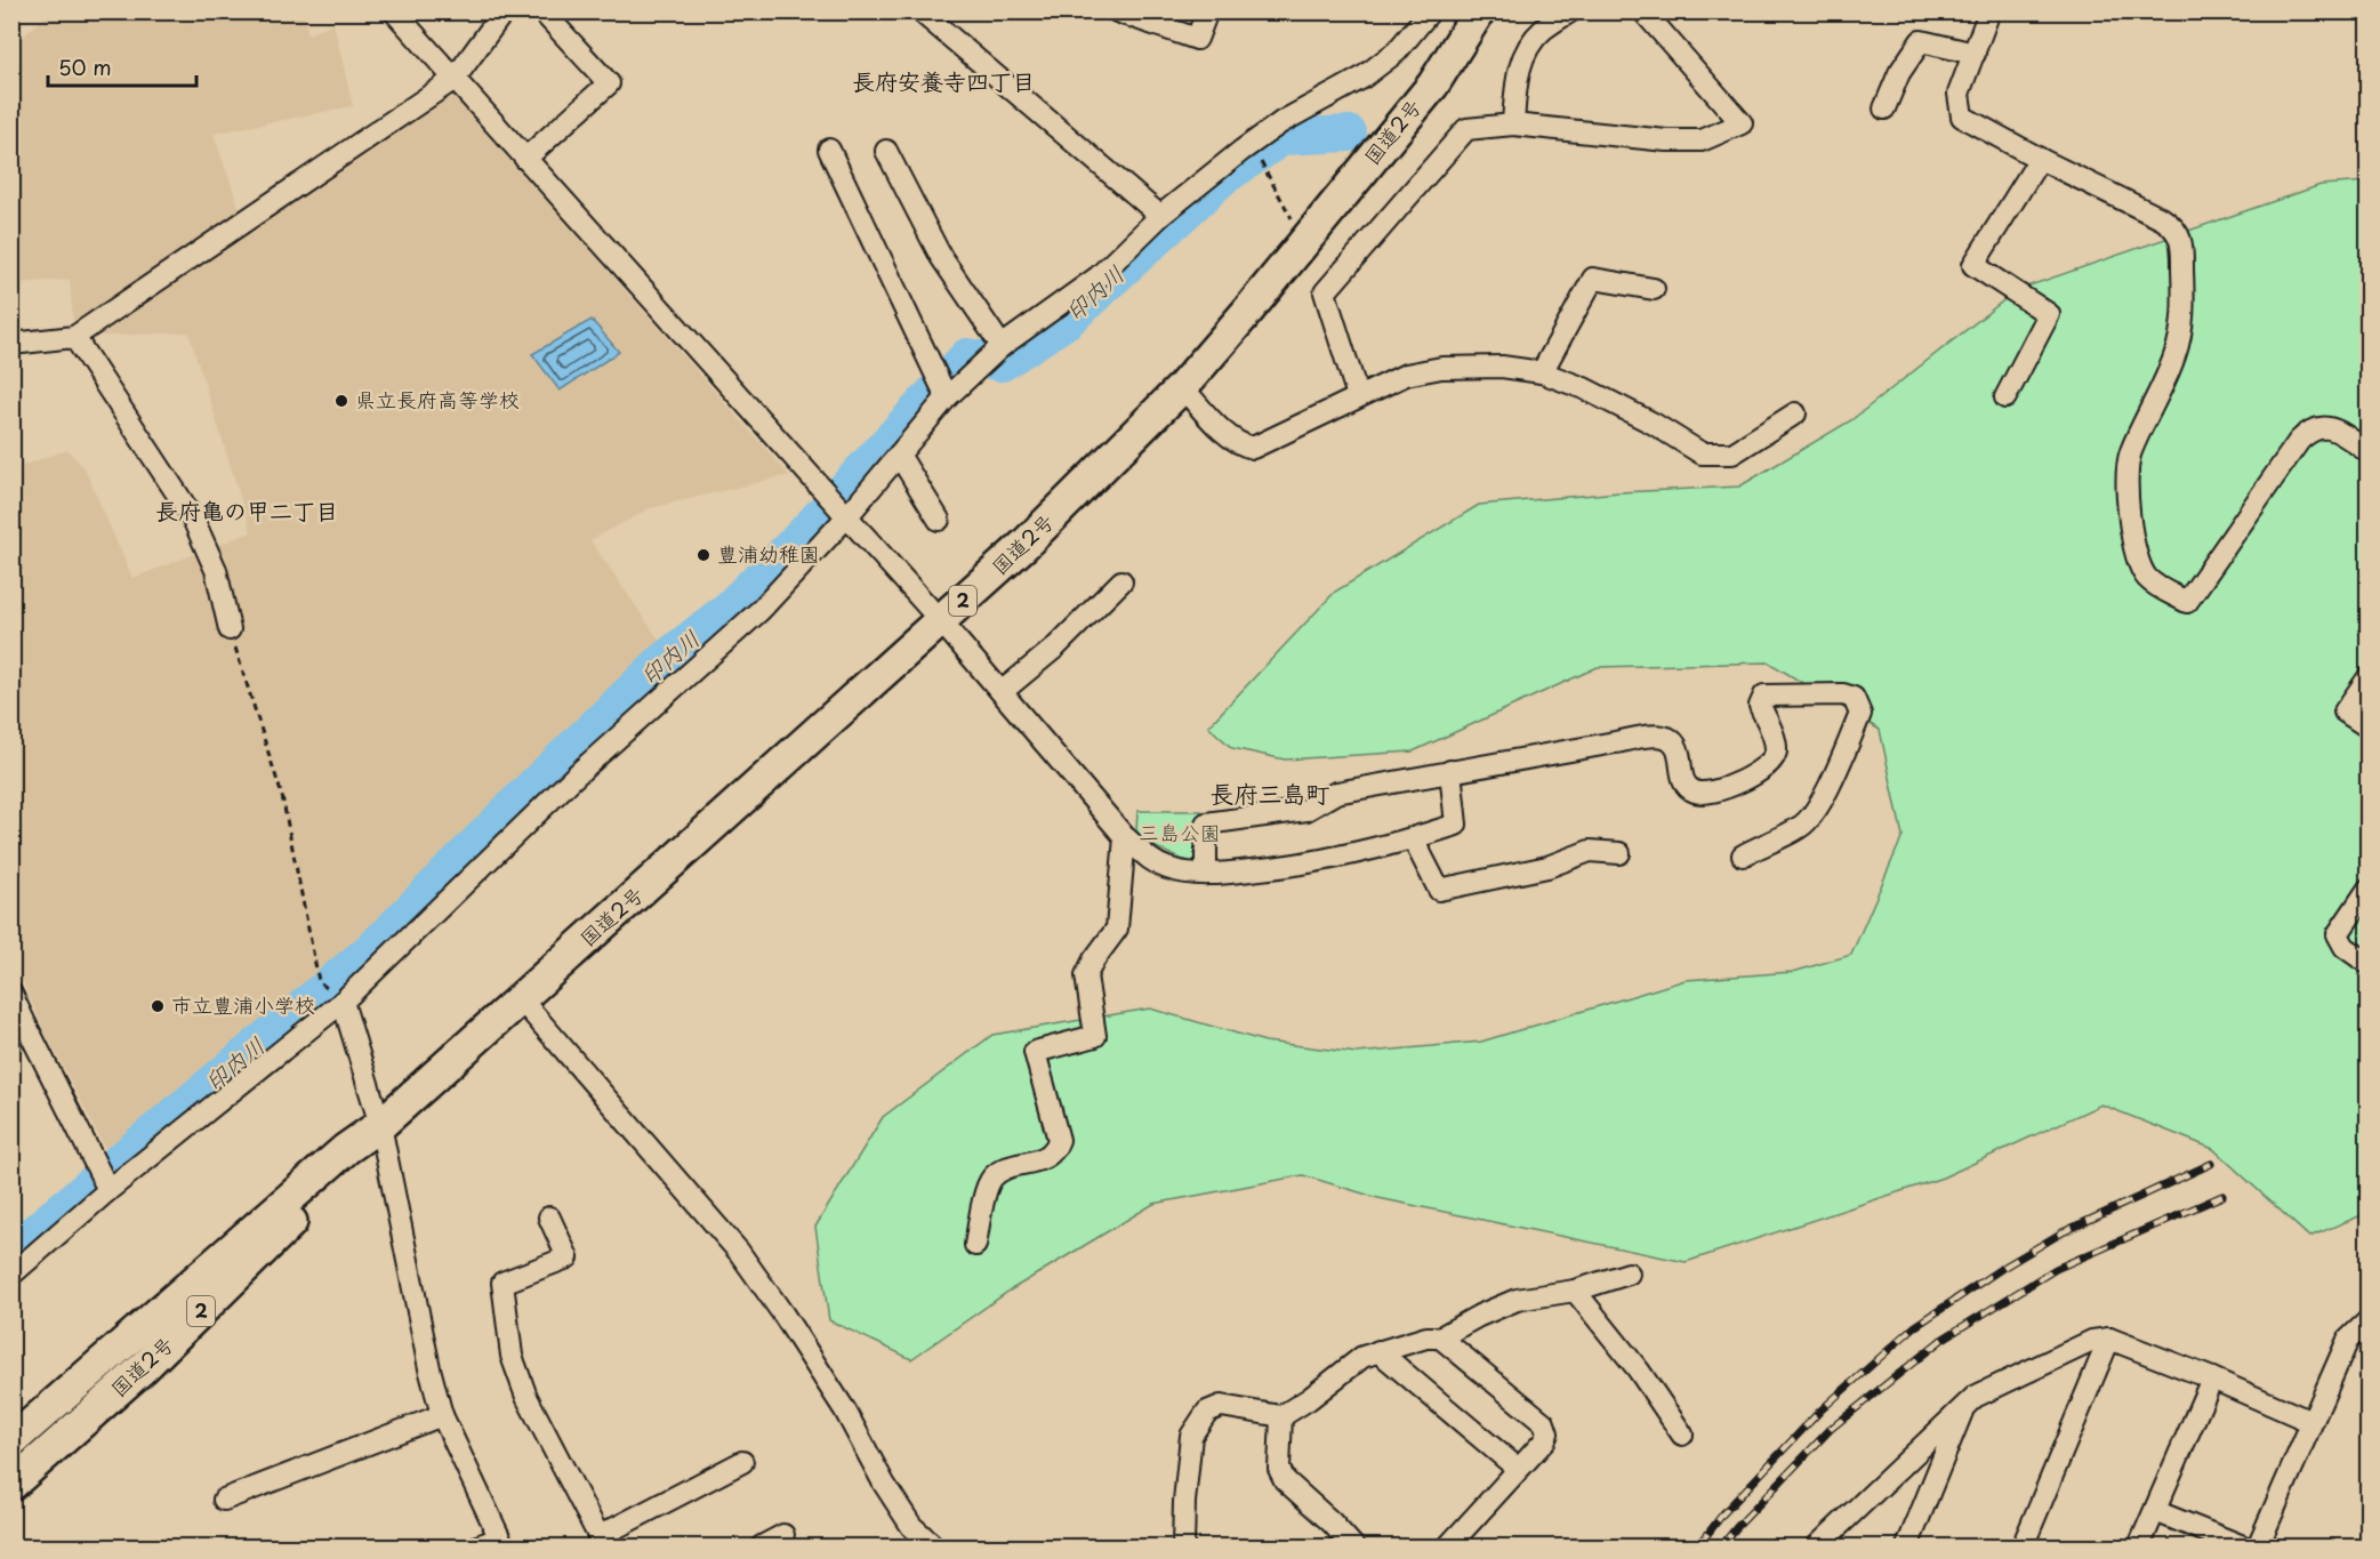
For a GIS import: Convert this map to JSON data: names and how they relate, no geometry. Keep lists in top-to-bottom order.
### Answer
{
  "streets": {
    "highway": ["国道2号", "2"]
  },
  "districts": ["長府安養寺四丁目", "長府亀の甲二丁目", "長府三島町"],
  "water": ["印内川"],
  "parks": ["三島公園"],
  "places": ["県立長府高等学校", "豊浦幼稚園", "市立豊浦小学校"],
  "scale_bar": "50 m"
}
